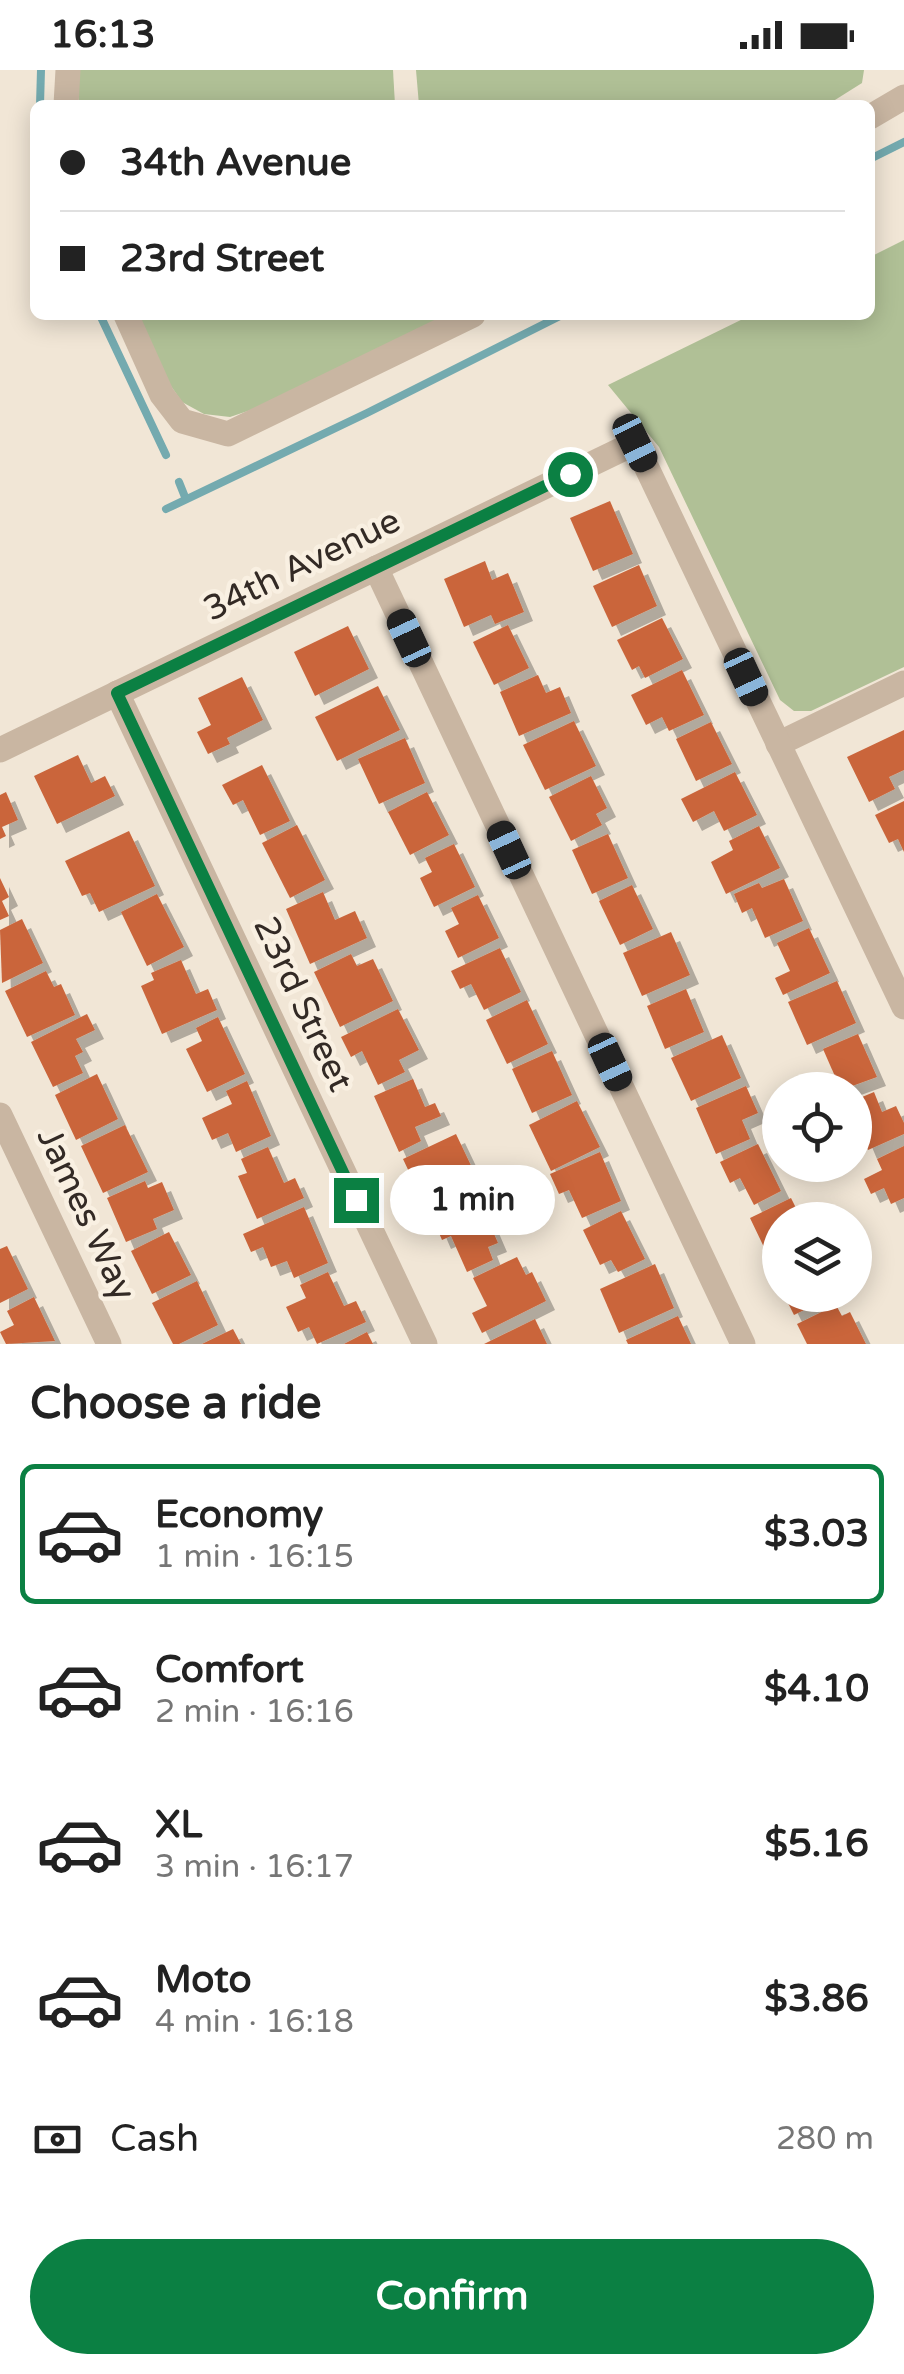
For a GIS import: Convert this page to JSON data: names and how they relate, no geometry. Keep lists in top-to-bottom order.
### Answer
{
  "streets": {
    "street": ["34th Avenue", "23rd Street", "James Way"]
  },
  "crossings": [
    ["34th Avenue", "23rd Street"]
  ],
  "page": {
    "status": "16:13",
    "banner": ["34th Avenue", "23rd Street"],
    "bubble": "1 min",
    "heading": "Choose a ride",
    "list": [
      {
        "name": "Economy",
        "note": "1 min · 16:15",
        "value": "$3.03"
      },
      {
        "name": "Comfort",
        "note": "2 min · 16:16",
        "value": "$4.10"
      },
      {
        "name": "XL",
        "note": "3 min · 16:17",
        "value": "$5.16"
      },
      {
        "name": "Moto",
        "note": "4 min · 16:18",
        "value": "$3.86"
      }
    ],
    "pay": ["Cash", "280 m"],
    "buttons": "Confirm"
  }
}
